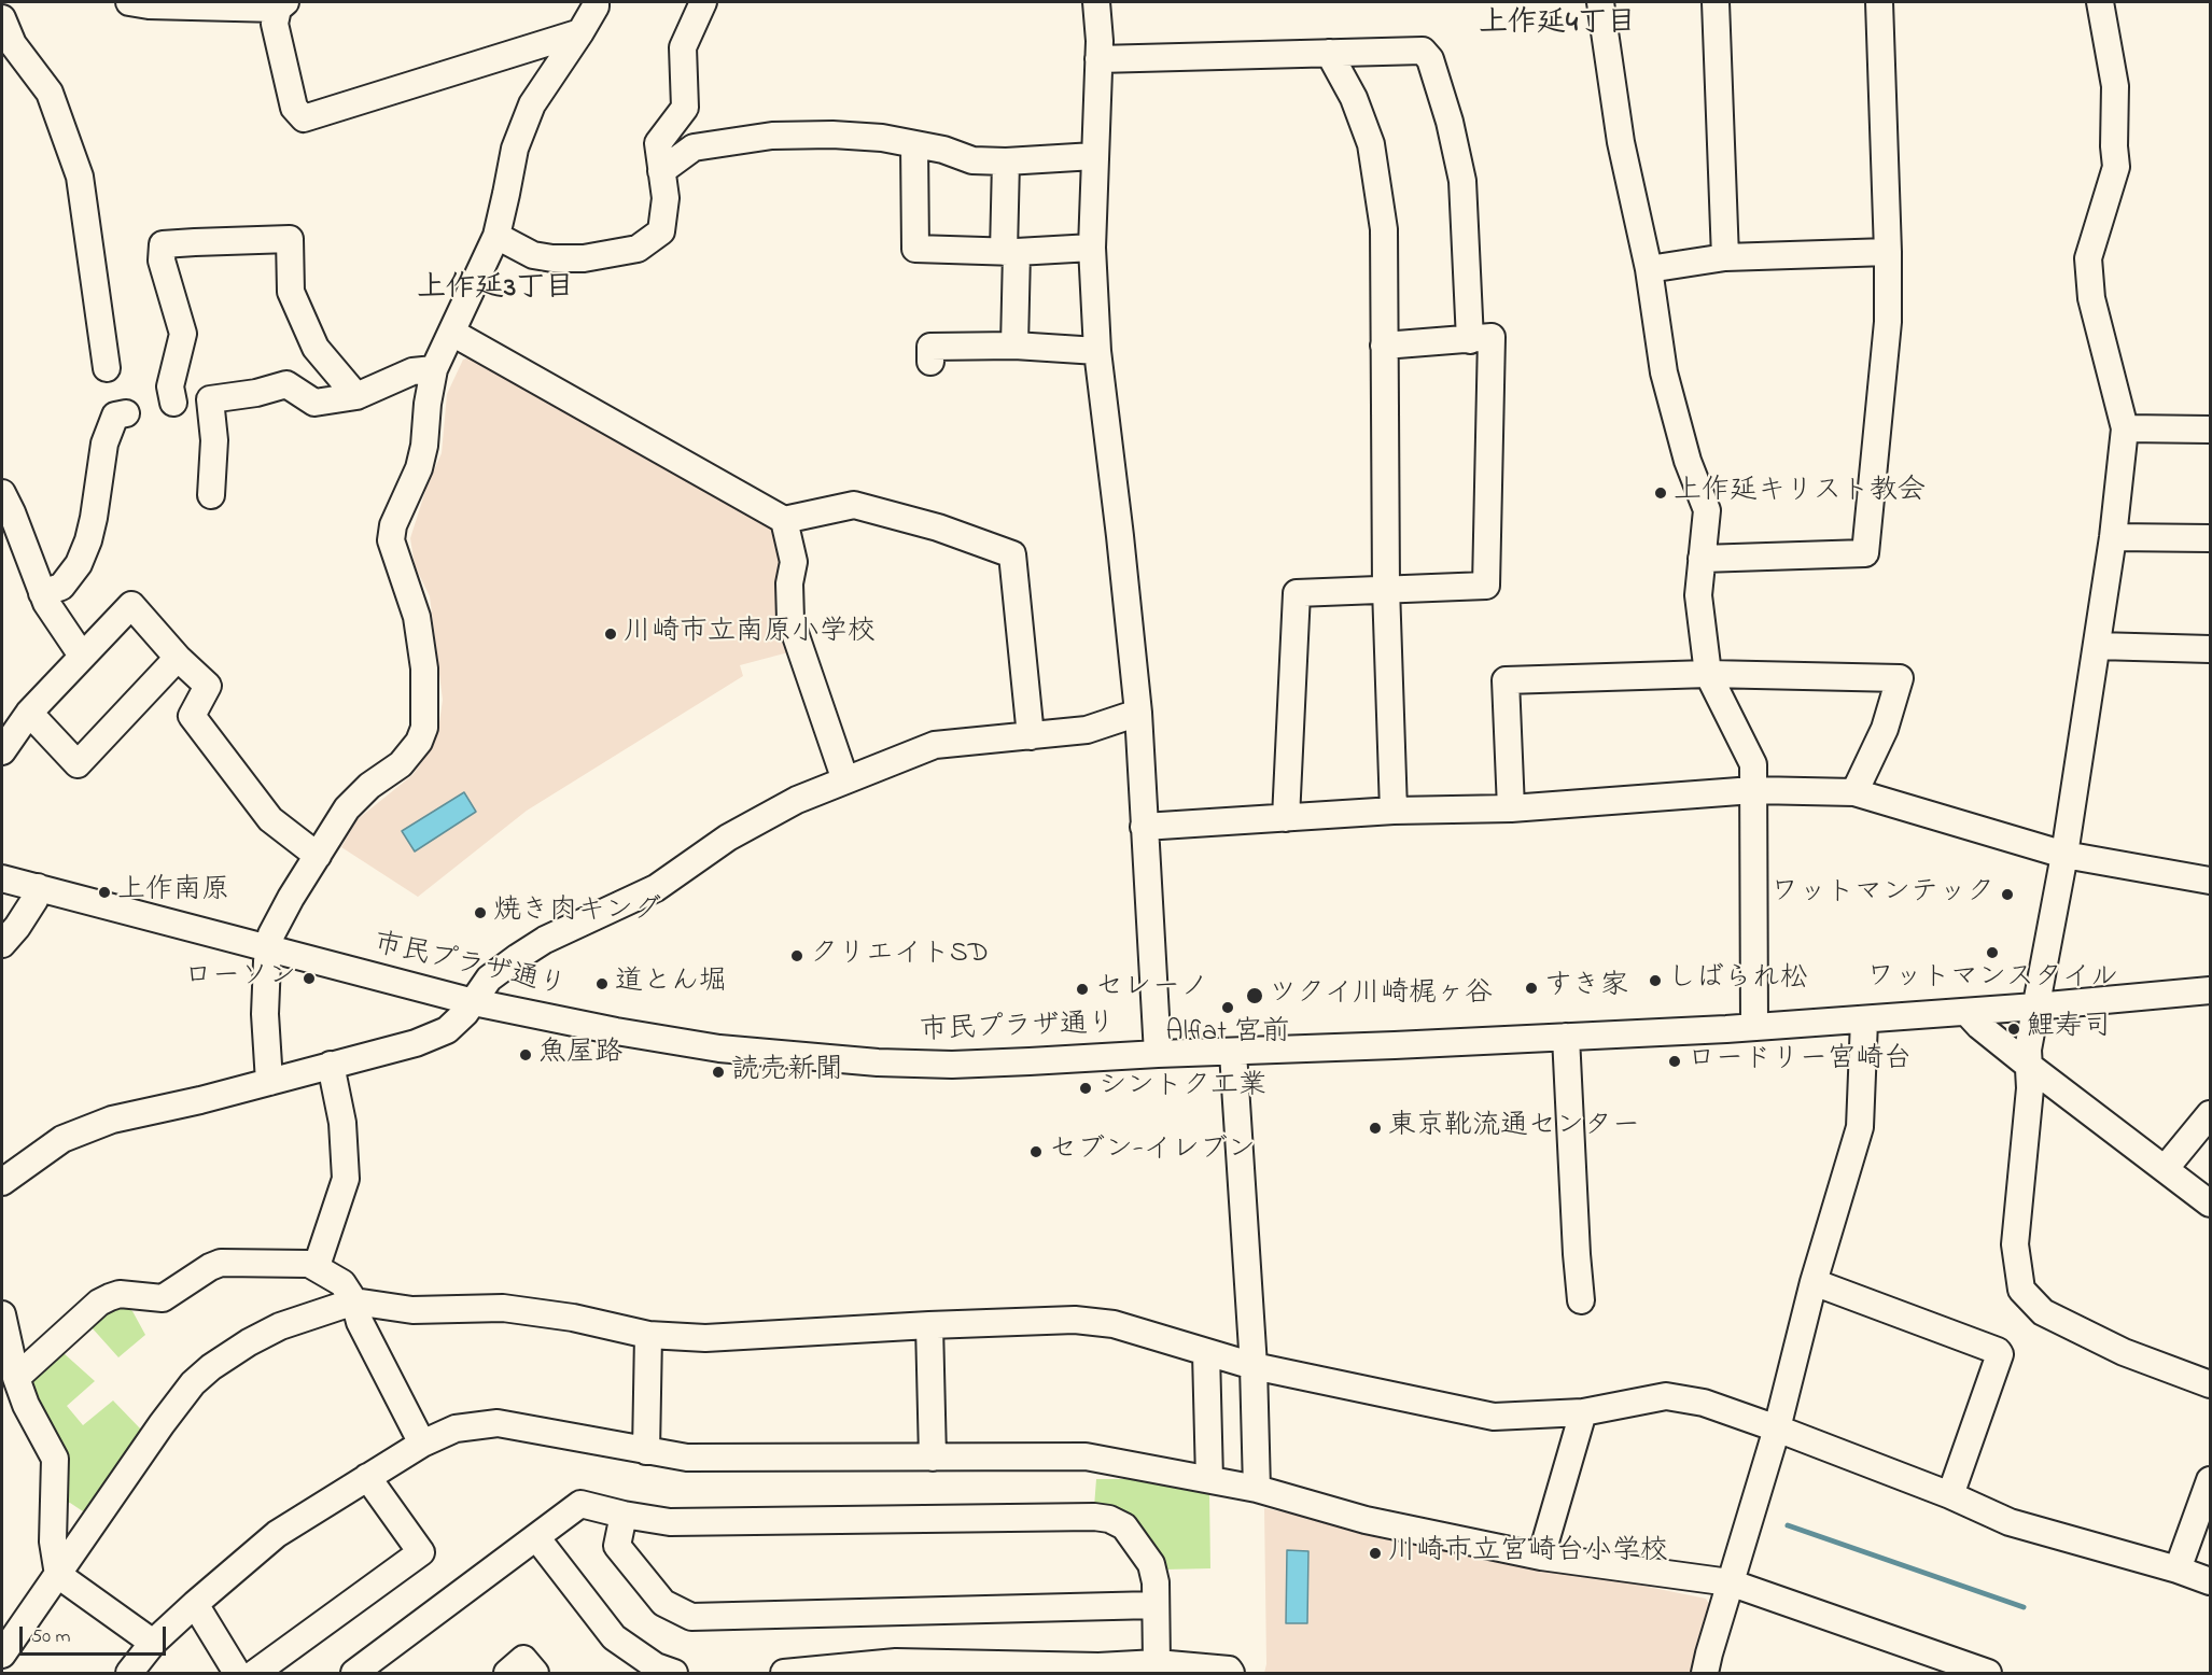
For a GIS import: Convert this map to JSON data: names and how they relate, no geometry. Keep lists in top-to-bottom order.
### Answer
{
  "streets": {
    "street": ["市民プラザ通り"]
  },
  "districts": ["上作延4丁目", "上作延3丁目"],
  "places": [
    "上作延キリスト教会",
    "川崎市立南原小学校",
    "上作南原",
    "ワットマンテック",
    "焼き肉キング",
    "ワットマンスタイル",
    "クリエイトSD",
    "ローソン",
    "しばられ松",
    "道とん堀",
    "すき家",
    "セレーノ",
    "ツクイ川崎梶ヶ谷",
    "Alflat 宮前",
    "鯉寿司",
    "魚屋路",
    "ロードリー宮崎台",
    "読売新聞",
    "シントク工業",
    "東京靴流通センター",
    "セブン-イレブン",
    "川崎市立宮崎台小学校"
  ],
  "scale_bar": "50 m"
}
